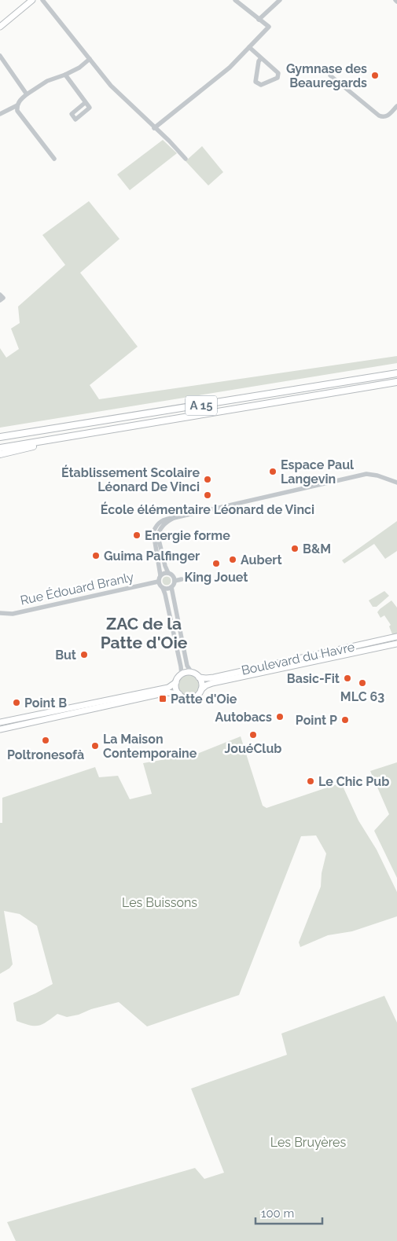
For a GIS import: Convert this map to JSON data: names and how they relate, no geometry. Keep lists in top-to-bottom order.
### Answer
{
  "streets": {
    "highway": ["A 15"],
    "main road": ["Boulevard du Havre"],
    "street": ["Rue Édouard Branly"]
  },
  "districts": ["ZAC de la Patte d'Oie"],
  "parks": ["Les Buissons", "Les Bruyères"],
  "places": {
    "other": [
      "Gymnase des Beauregards",
      "Espace Paul Langevin",
      "Établissement Scolaire Léonard De Vinci",
      "École élémentaire Léonard de Vinci",
      "Energie forme",
      "B&M",
      "Guima Palfinger",
      "Aubert",
      "King Jouet",
      "But",
      "Basic-Fit",
      "MLC 63",
      "Point B",
      "Autobacs",
      "Point P",
      "JouéClub",
      "Poltronesofà",
      "La Maison Contemporaine",
      "Le Chic Pub"
    ],
    "transit": ["Patte d'Oie"]
  },
  "scale_bar": "100 m"
}
